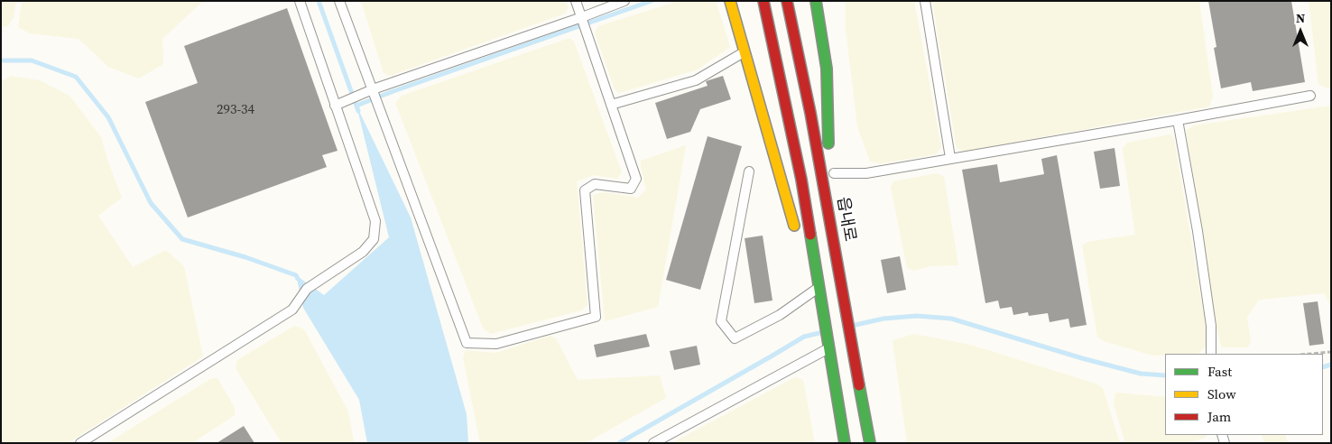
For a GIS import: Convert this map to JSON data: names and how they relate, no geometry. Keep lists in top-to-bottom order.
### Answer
{
  "streets": {
    "street": ["읍내로"]
  },
  "house_numbers": ["293-34"],
  "legend": ["Fast", "Slow", "Jam"],
  "north": "top"
}
